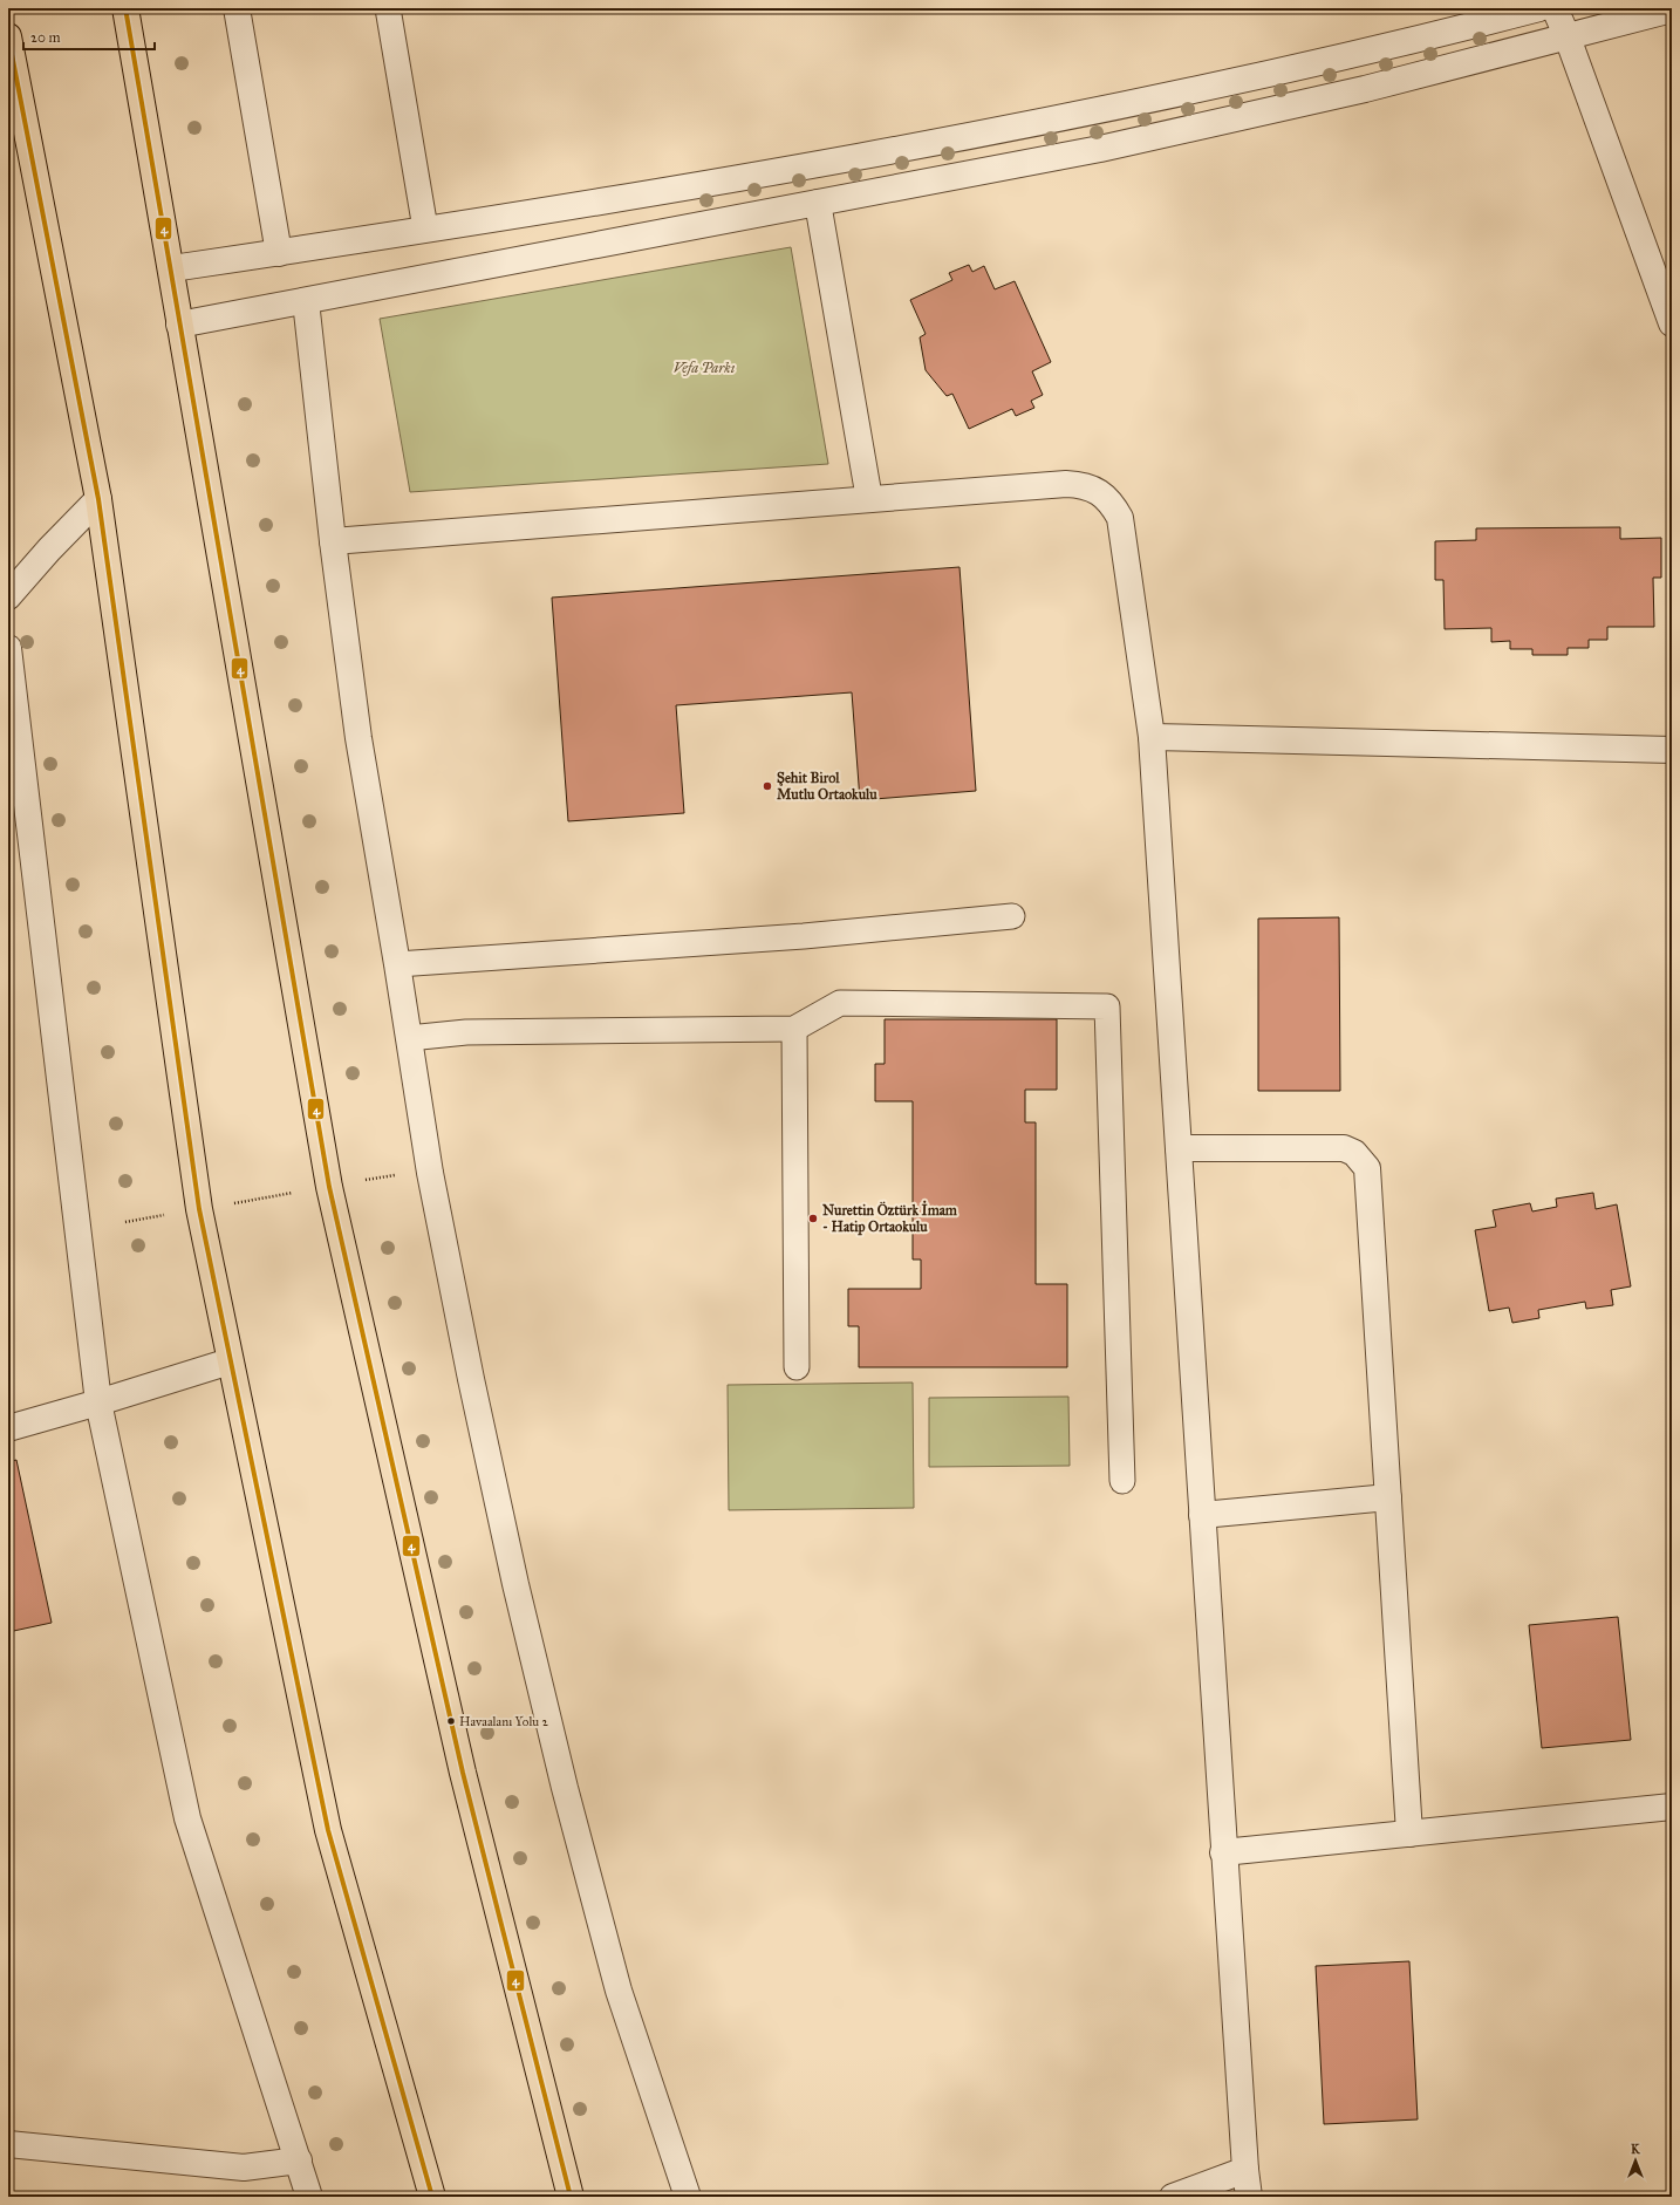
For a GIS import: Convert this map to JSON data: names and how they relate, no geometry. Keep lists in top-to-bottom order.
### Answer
{
  "parks": ["Vefa Parkı"],
  "places": ["Şehit Birol Mutlu Ortaokulu", "Nurettin Öztürk İmam - Hatip Ortaokulu", "Havaalanı Yolu 2"],
  "lines": ["transit line 4"],
  "scale_bar": "20 m",
  "north": "top"
}
